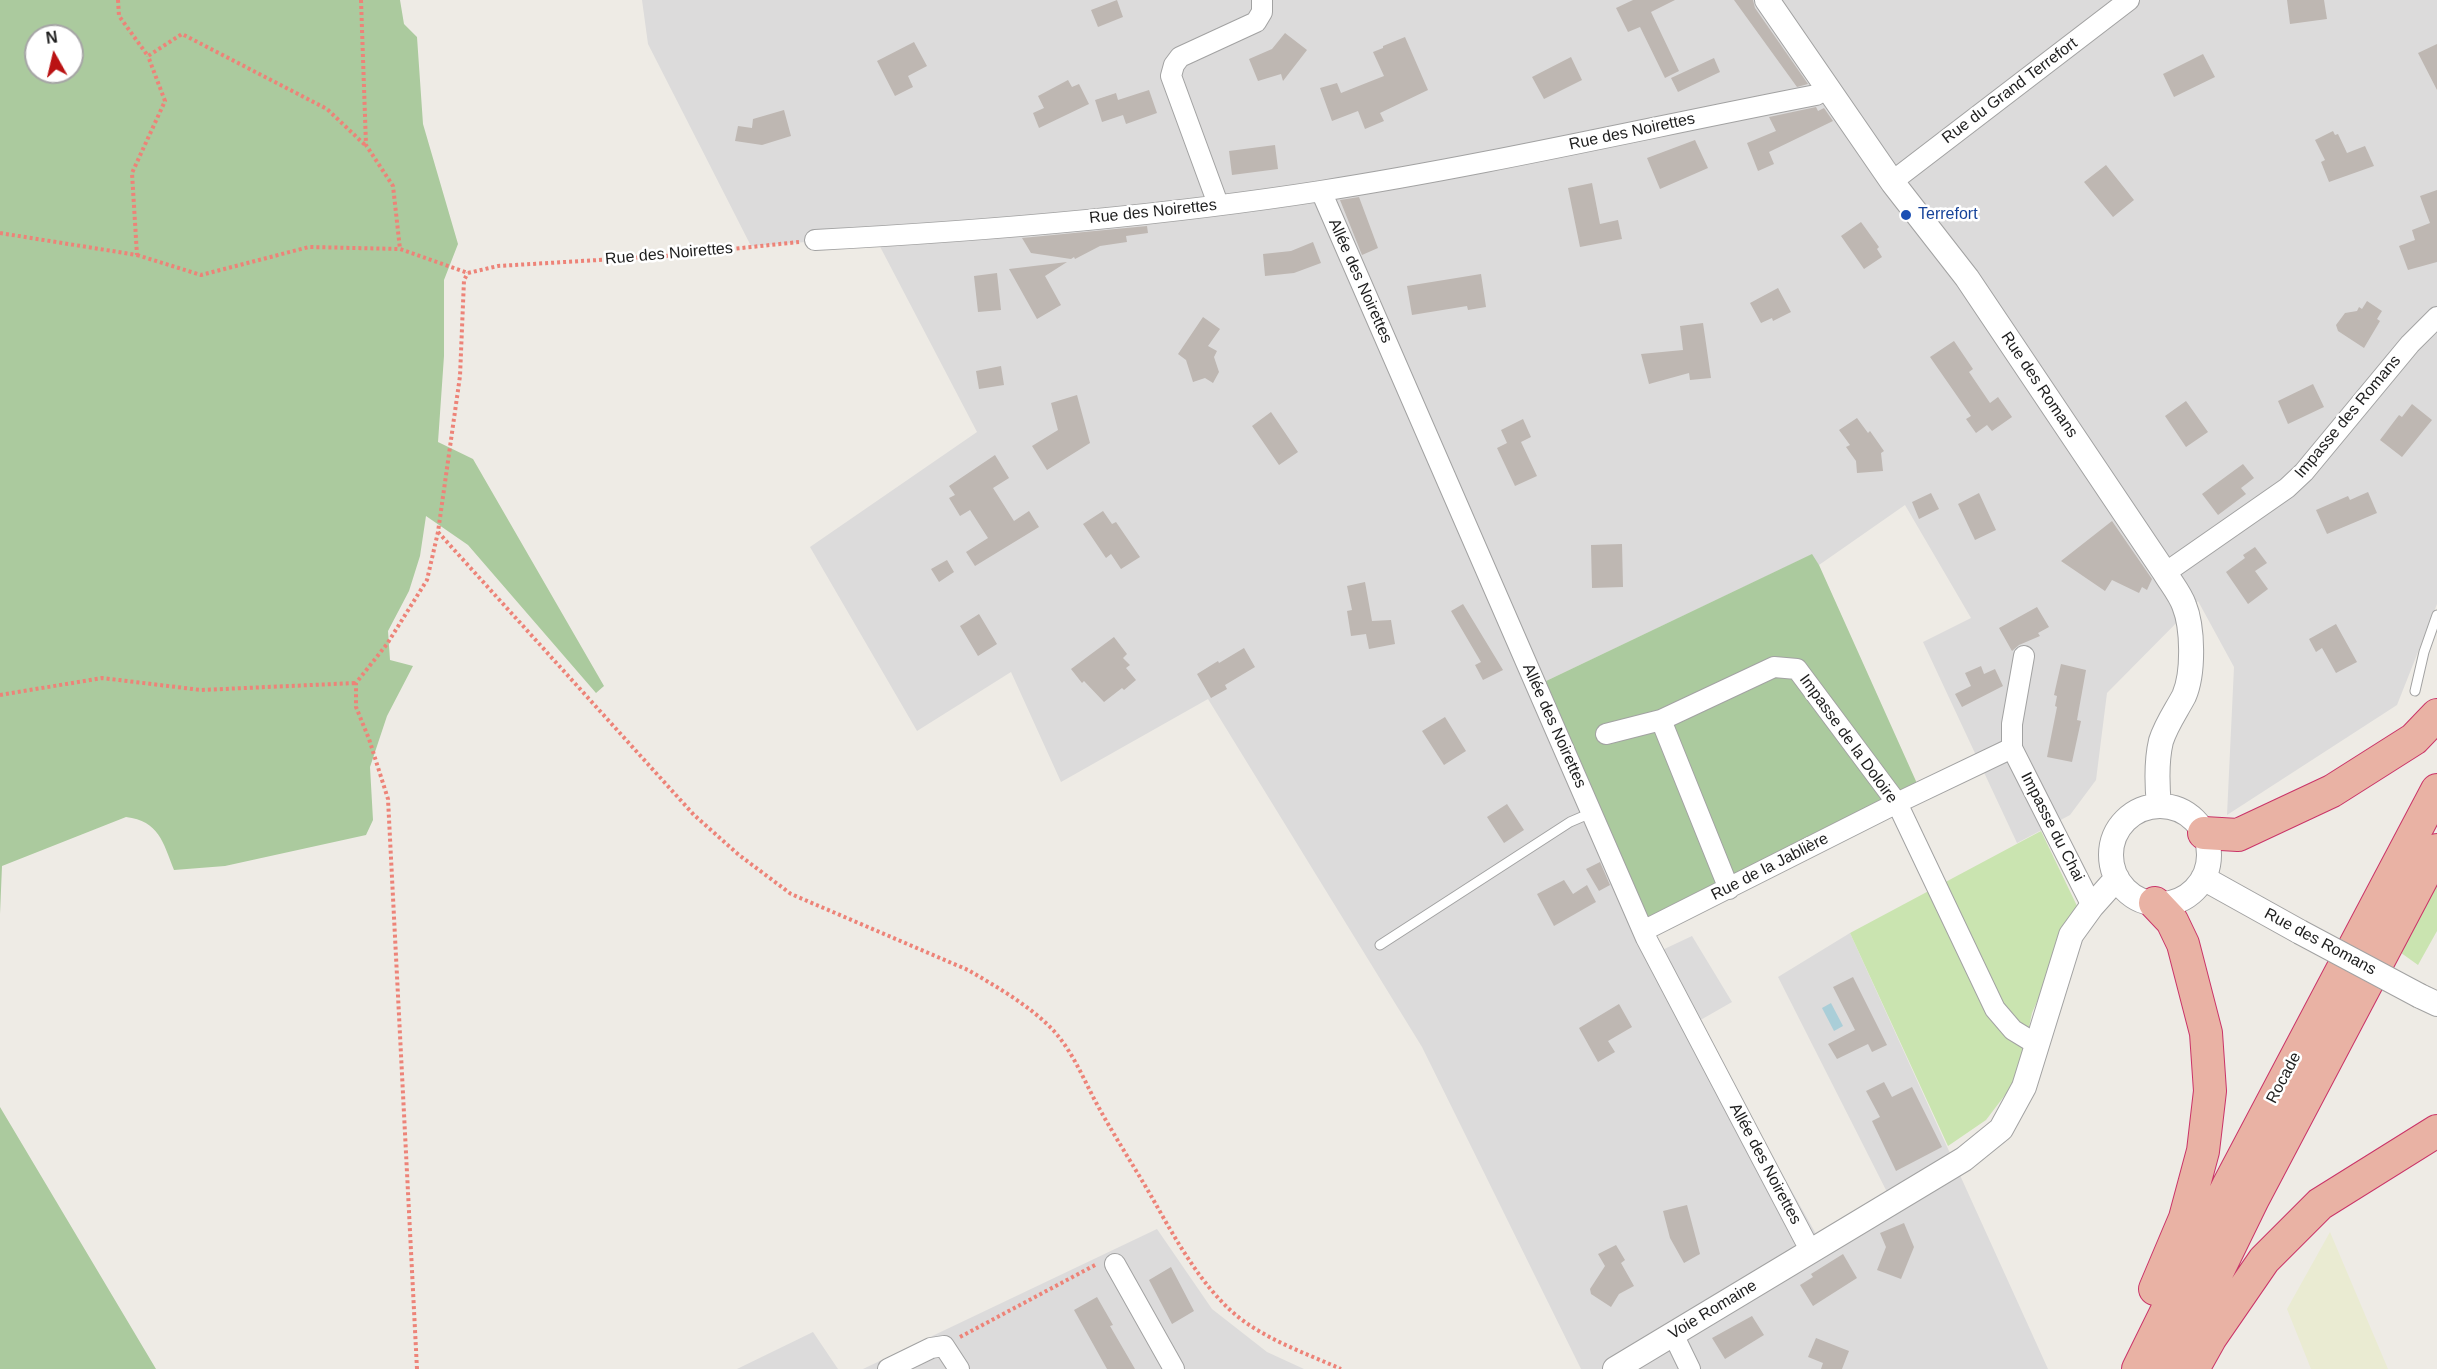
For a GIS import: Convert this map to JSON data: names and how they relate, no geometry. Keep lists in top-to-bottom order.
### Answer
{
  "streets": {
    "highway": ["Rocade"],
    "street": [
      "Rue du Grand Terrefort",
      "Rue des Noirettes",
      "Allée des Noirettes",
      "Rue des Romans",
      "Impasse des Romans",
      "Impasse de la Doloire",
      "Impasse du Chai",
      "Rue de la Jablière",
      "Voie Romaine"
    ]
  },
  "crossings": [
    ["Rue du Grand Terrefort", "Rue des Romans"],
    ["Rue des Noirettes", "Allée des Noirettes"],
    ["Rue des Noirettes", "Rue des Romans"],
    ["Allée des Noirettes", "Rue de la Jablière"],
    ["Allée des Noirettes", "Voie Romaine"],
    ["Rue des Romans", "Impasse des Romans"],
    ["Rue des Romans", "Voie Romaine"],
    ["Impasse de la Doloire", "Rue de la Jablière"],
    ["Impasse de la Doloire", "Voie Romaine"],
    ["Impasse du Chai", "Voie Romaine"]
  ],
  "places": ["Terrefort"],
  "north": "top"
}
